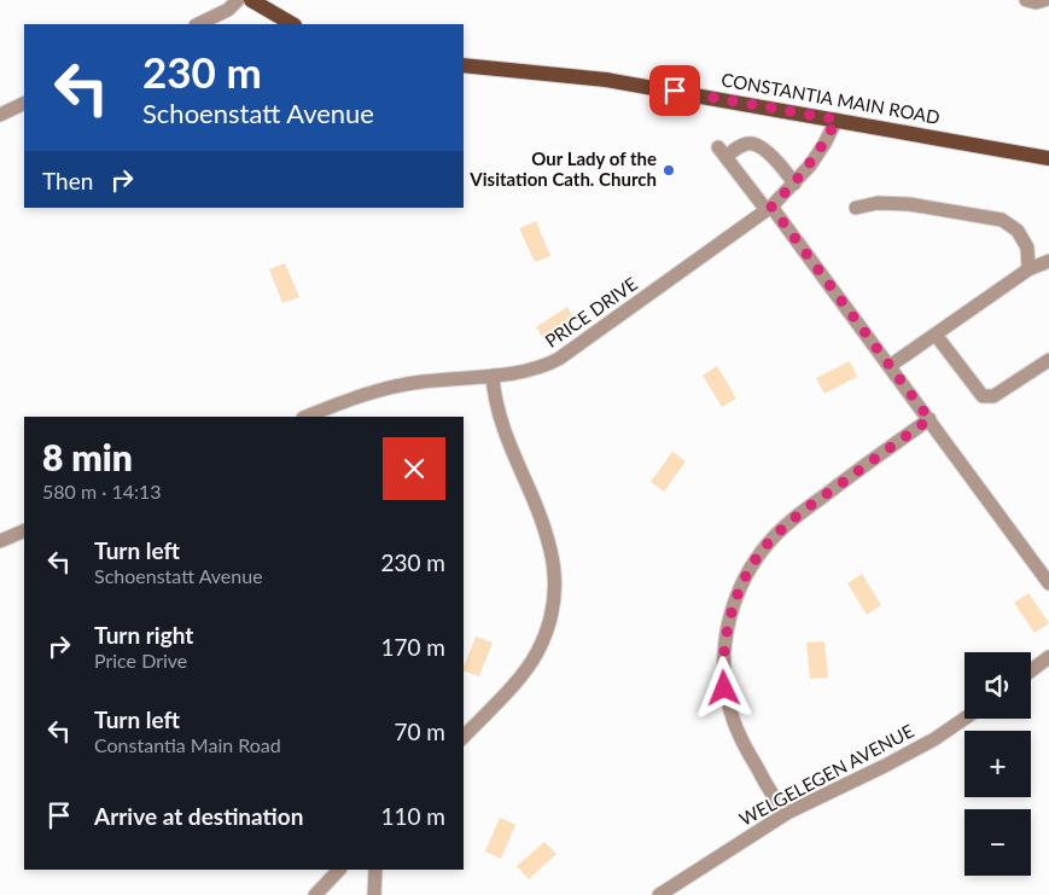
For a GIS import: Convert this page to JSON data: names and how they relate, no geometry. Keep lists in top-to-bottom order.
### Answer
{
  "streets": {
    "main road": ["CONSTANTIA MAIN ROAD"],
    "street": ["PRICE DRIVE", "WELGELEGEN AVENUE"]
  },
  "crossings": [
    ["CONSTANTIA MAIN ROAD", "PRICE DRIVE"]
  ],
  "places": ["Our Lady of the Visitation Cath. Church"],
  "page": {
    "turn": ["230 m", "Schoenstatt Avenue"],
    "then": "Then",
    "heading": ["8 min", "580 m · 14:13"],
    "list": [
      {
        "name": "Turn left",
        "note": "Schoenstatt Avenue",
        "value": "230 m"
      },
      {
        "name": "Turn right",
        "note": "Price Drive",
        "value": "170 m"
      },
      {
        "name": "Turn left",
        "note": "Constantia Main Road",
        "value": "70 m"
      },
      {
        "name": "Arrive at destination",
        "value": "110 m"
      }
    ],
    "map_buttons": ["+", "−"]
  }
}
